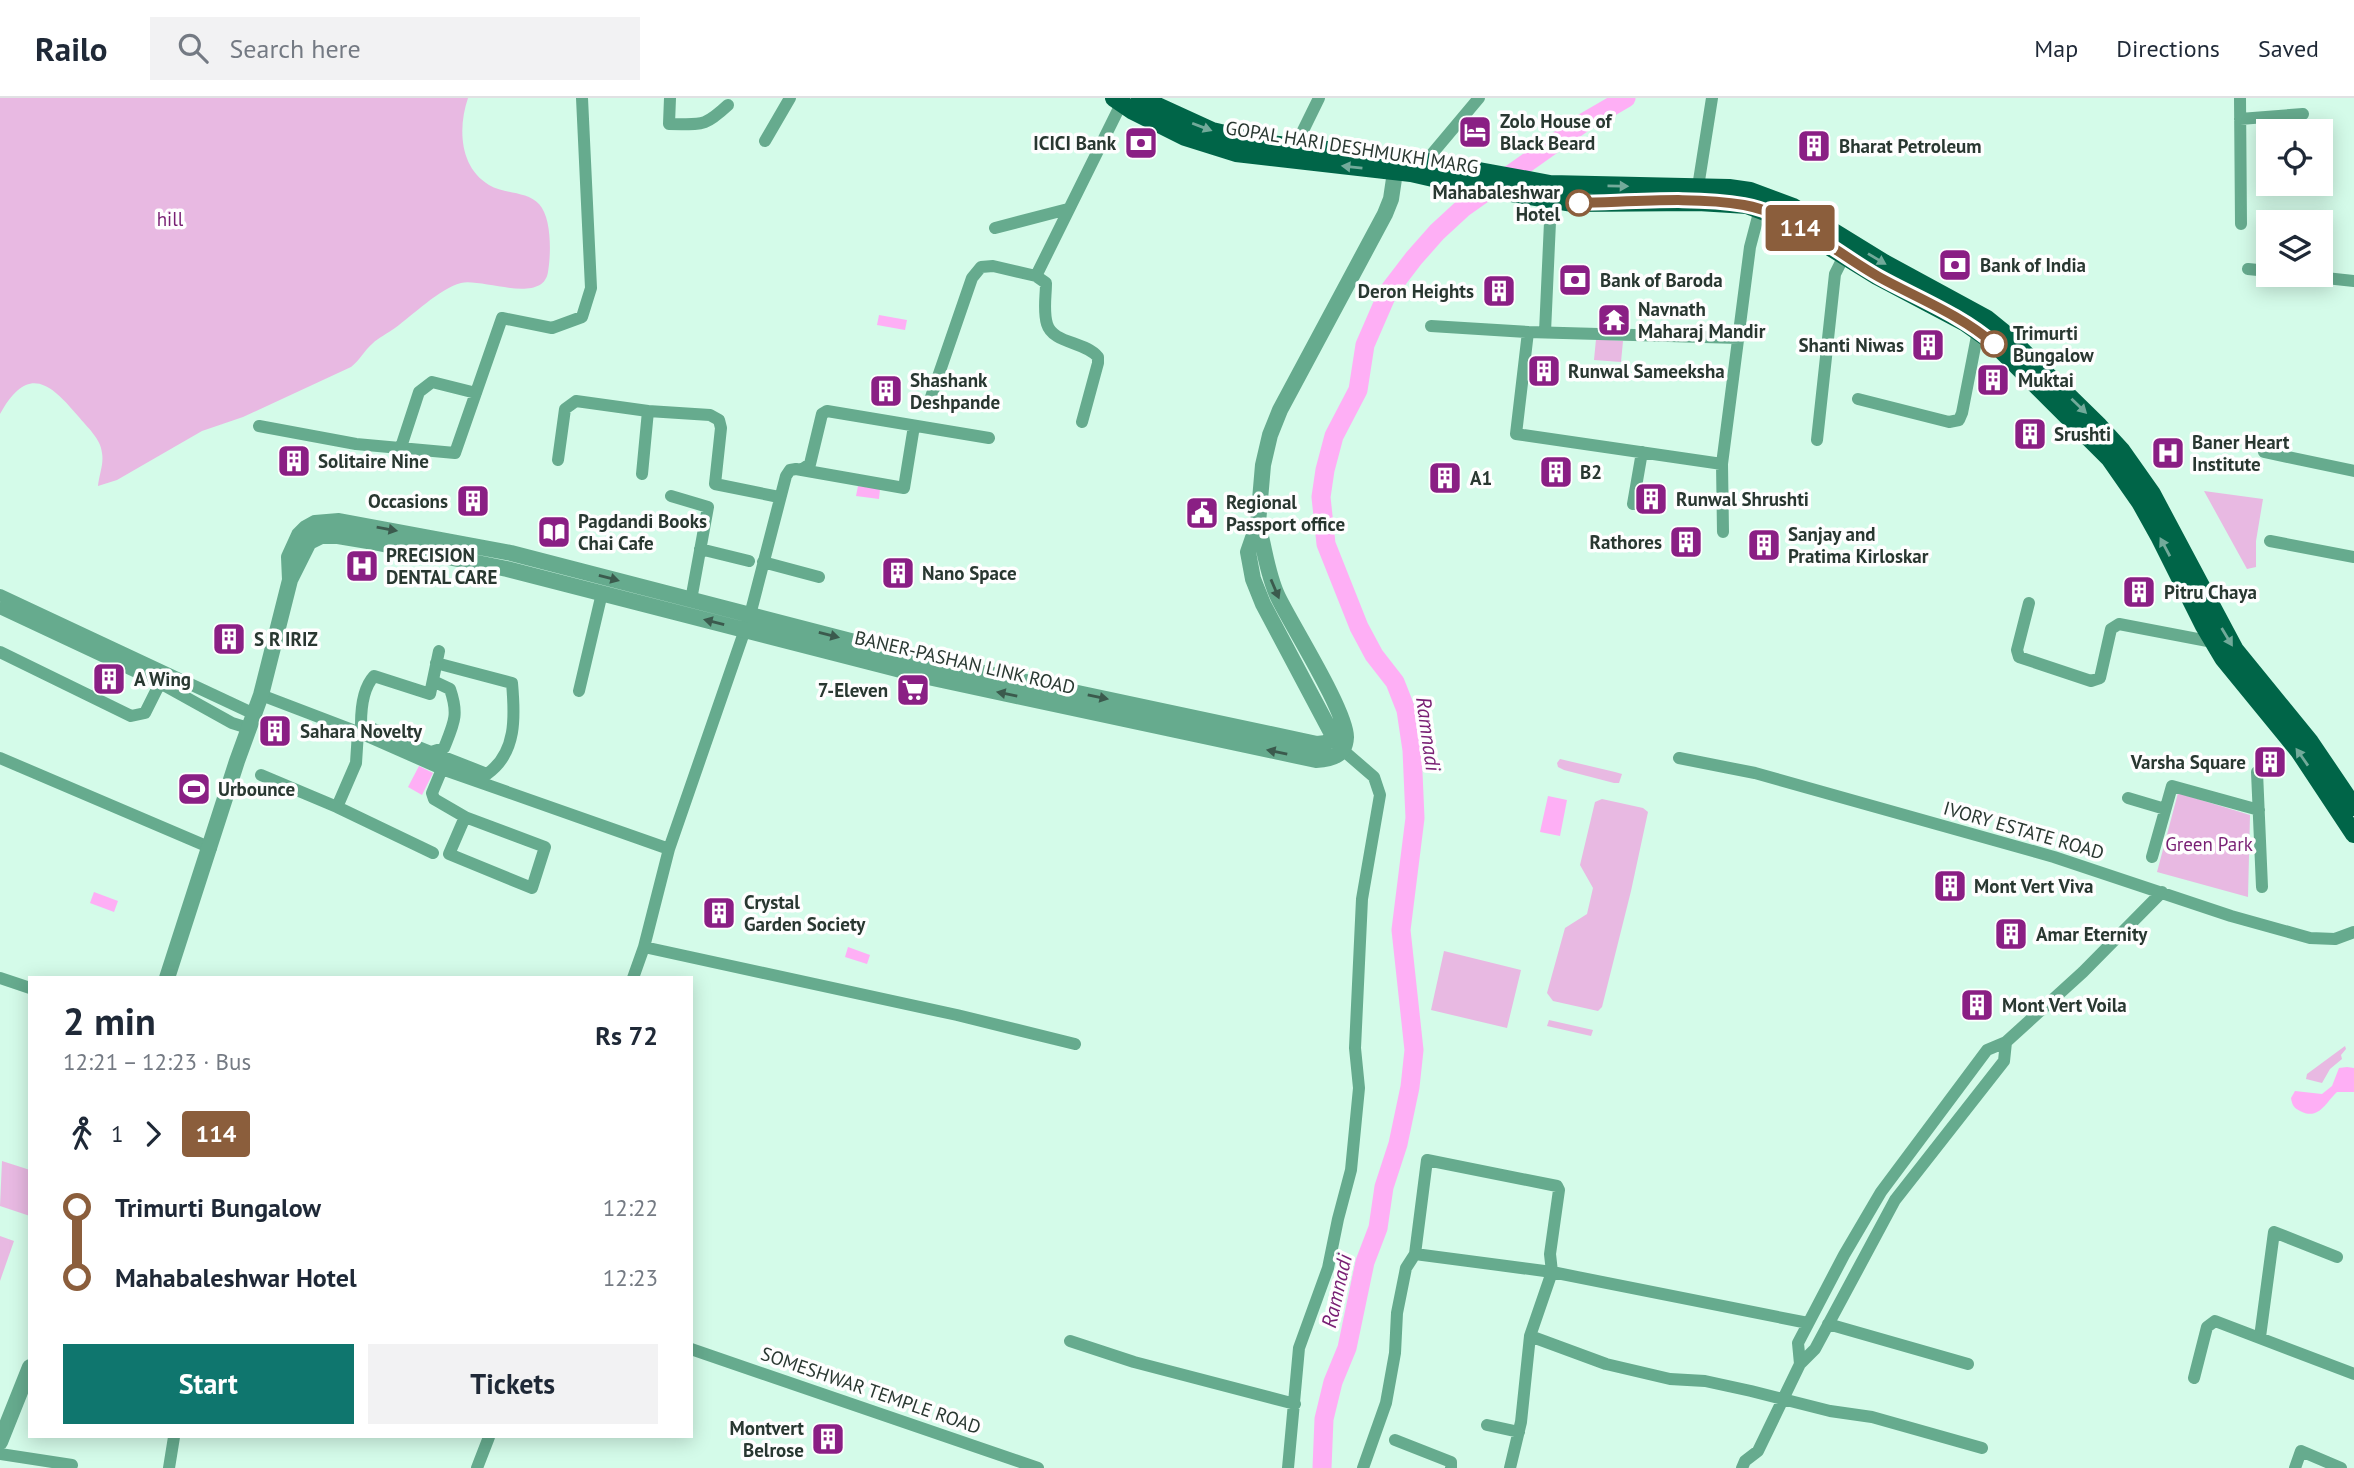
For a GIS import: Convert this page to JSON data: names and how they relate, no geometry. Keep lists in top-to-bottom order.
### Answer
{
  "streets": {
    "main road": ["GOPAL HARI DESHMUKH MARG"],
    "street": ["BANER-PASHAN LINK ROAD", "IVORY ESTATE ROAD", "SOMESHWAR TEMPLE ROAD"]
  },
  "water": ["Ramnadi"],
  "parks": ["hill", "Green Park"],
  "places": {
    "hotel": ["Zolo House of Black Beard"],
    "bank": ["ICICI Bank", "Bank of India", "Bank of Baroda"],
    "building": [
      "Bharat Petroleum",
      "Deron Heights",
      "Shanti Niwas",
      "Runwal Sameeksha",
      "Muktai",
      "Shashank Deshpande",
      "Srushti",
      "Solitaire Nine",
      "B2",
      "A1",
      "Runwal Shrushti",
      "Occasions",
      "Rathores",
      "Sanjay and Pratima Kirloskar",
      "Nano Space",
      "Pitru Chaya",
      "S R IRIZ",
      "A Wing",
      "Sahara Novelty",
      "Varsha Square",
      "Mont Vert Viva",
      "Crystal Garden Society",
      "Amar Eternity",
      "Mont Vert Voila",
      "Montvert Belrose"
    ],
    "other": ["Mahabaleshwar Hotel", "Trimurti Bungalow"],
    "temple": ["Navnath Maharaj Mandir"],
    "hospital": ["Baner Heart Institute", "PRECISION DENTAL CARE"],
    "public building": ["Regional Passport office"],
    "library": ["Pagdandi Books Chai Cafe"],
    "supermarket": ["7-Eleven"],
    "sports": ["Urbounce"]
  },
  "lines": ["bus line 114"],
  "page": {
    "header": "Railo",
    "search": "Search here",
    "nav": ["Map", "Directions", "Saved"],
    "on_map": "114",
    "heading": ["2 min", "12:21 – 12:23 · Bus", "Rs 72"],
    "legs": ["1", "114"],
    "list": [
      {
        "name": "Trimurti Bungalow",
        "value": "12:22"
      },
      {
        "name": "Mahabaleshwar Hotel",
        "value": "12:23"
      }
    ],
    "buttons": ["Start", "Tickets"]
  }
}
